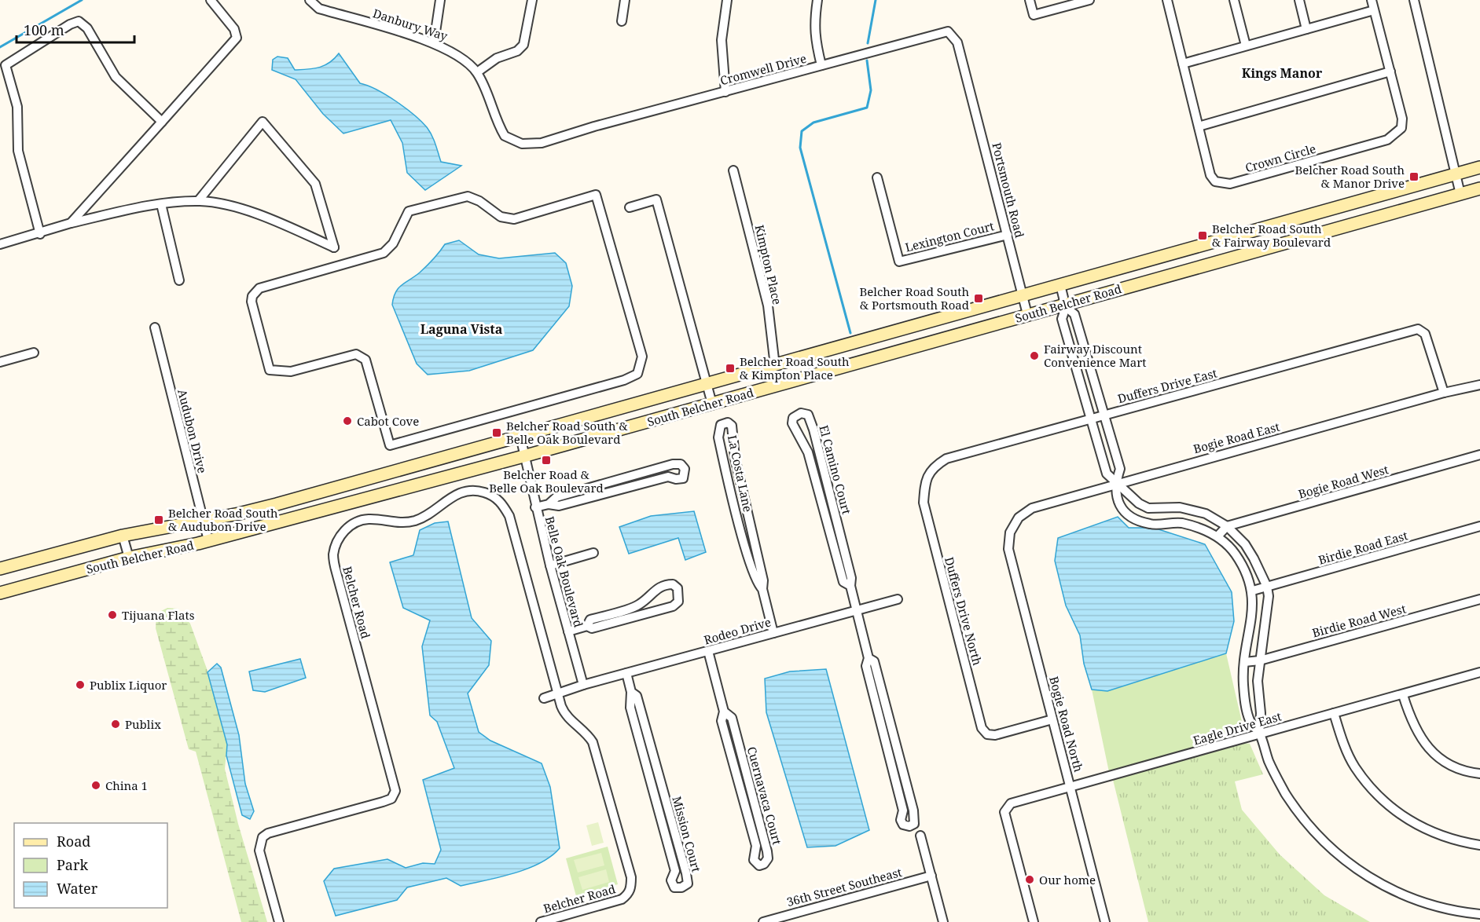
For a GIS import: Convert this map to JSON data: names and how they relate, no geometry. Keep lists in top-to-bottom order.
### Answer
{
  "streets": {
    "main road": ["South Belcher Road"],
    "street": [
      "Danbury Way",
      "Cromwell Drive",
      "Crown Circle",
      "Portsmouth Road",
      "Lexington Court",
      "Kimpton Place",
      "Duffers Drive East",
      "Audubon Drive",
      "Bogie Road East",
      "El Camino Court",
      "La Costa Lane",
      "Bogie Road West",
      "Birdie Road East",
      "Belle Oak Boulevard",
      "Belcher Road",
      "Duffers Drive North",
      "Birdie Road West",
      "Rodeo Drive",
      "Bogie Road North",
      "Eagle Drive East",
      "Cuernavaca Court",
      "Mission Court",
      "36th Street Southeast"
    ]
  },
  "crossings": [
    ["Danbury Way", "Cromwell Drive"],
    ["Cromwell Drive", "Portsmouth Road"],
    ["Portsmouth Road", "Lexington Court"],
    ["Portsmouth Road", "South Belcher Road"],
    ["Kimpton Place", "South Belcher Road"],
    ["South Belcher Road", "Audubon Drive"],
    ["South Belcher Road", "Belle Oak Boulevard"],
    ["Duffers Drive East", "Bogie Road East"],
    ["Duffers Drive East", "Duffers Drive North"],
    ["Bogie Road East", "Bogie Road North"],
    ["El Camino Court", "Rodeo Drive"],
    ["La Costa Lane", "Rodeo Drive"],
    ["Belle Oak Boulevard", "Rodeo Drive"],
    ["Duffers Drive North", "Bogie Road North"],
    ["Rodeo Drive", "Cuernavaca Court"],
    ["Rodeo Drive", "Mission Court"],
    ["Bogie Road North", "Eagle Drive East"]
  ],
  "districts": ["Kings Manor", "Laguna Vista"],
  "places": {
    "transit": [
      "Belcher Road South & Manor Drive",
      "Belcher Road South & Fairway Boulevard",
      "Belcher Road South & Portsmouth Road",
      "Belcher Road South & Kimpton Place",
      "Belcher Road South & Belle Oak Boulevard",
      "Belcher Road & Belle Oak Boulevard",
      "Belcher Road South & Audubon Drive"
    ],
    "other": [
      "Fairway Discount Convenience Mart",
      "Cabot Cove",
      "Tijuana Flats",
      "Publix Liquor",
      "Publix",
      "China 1",
      "Our home"
    ]
  },
  "legend": ["Road", "Park", "Water"],
  "scale_bar": "100 m"
}
